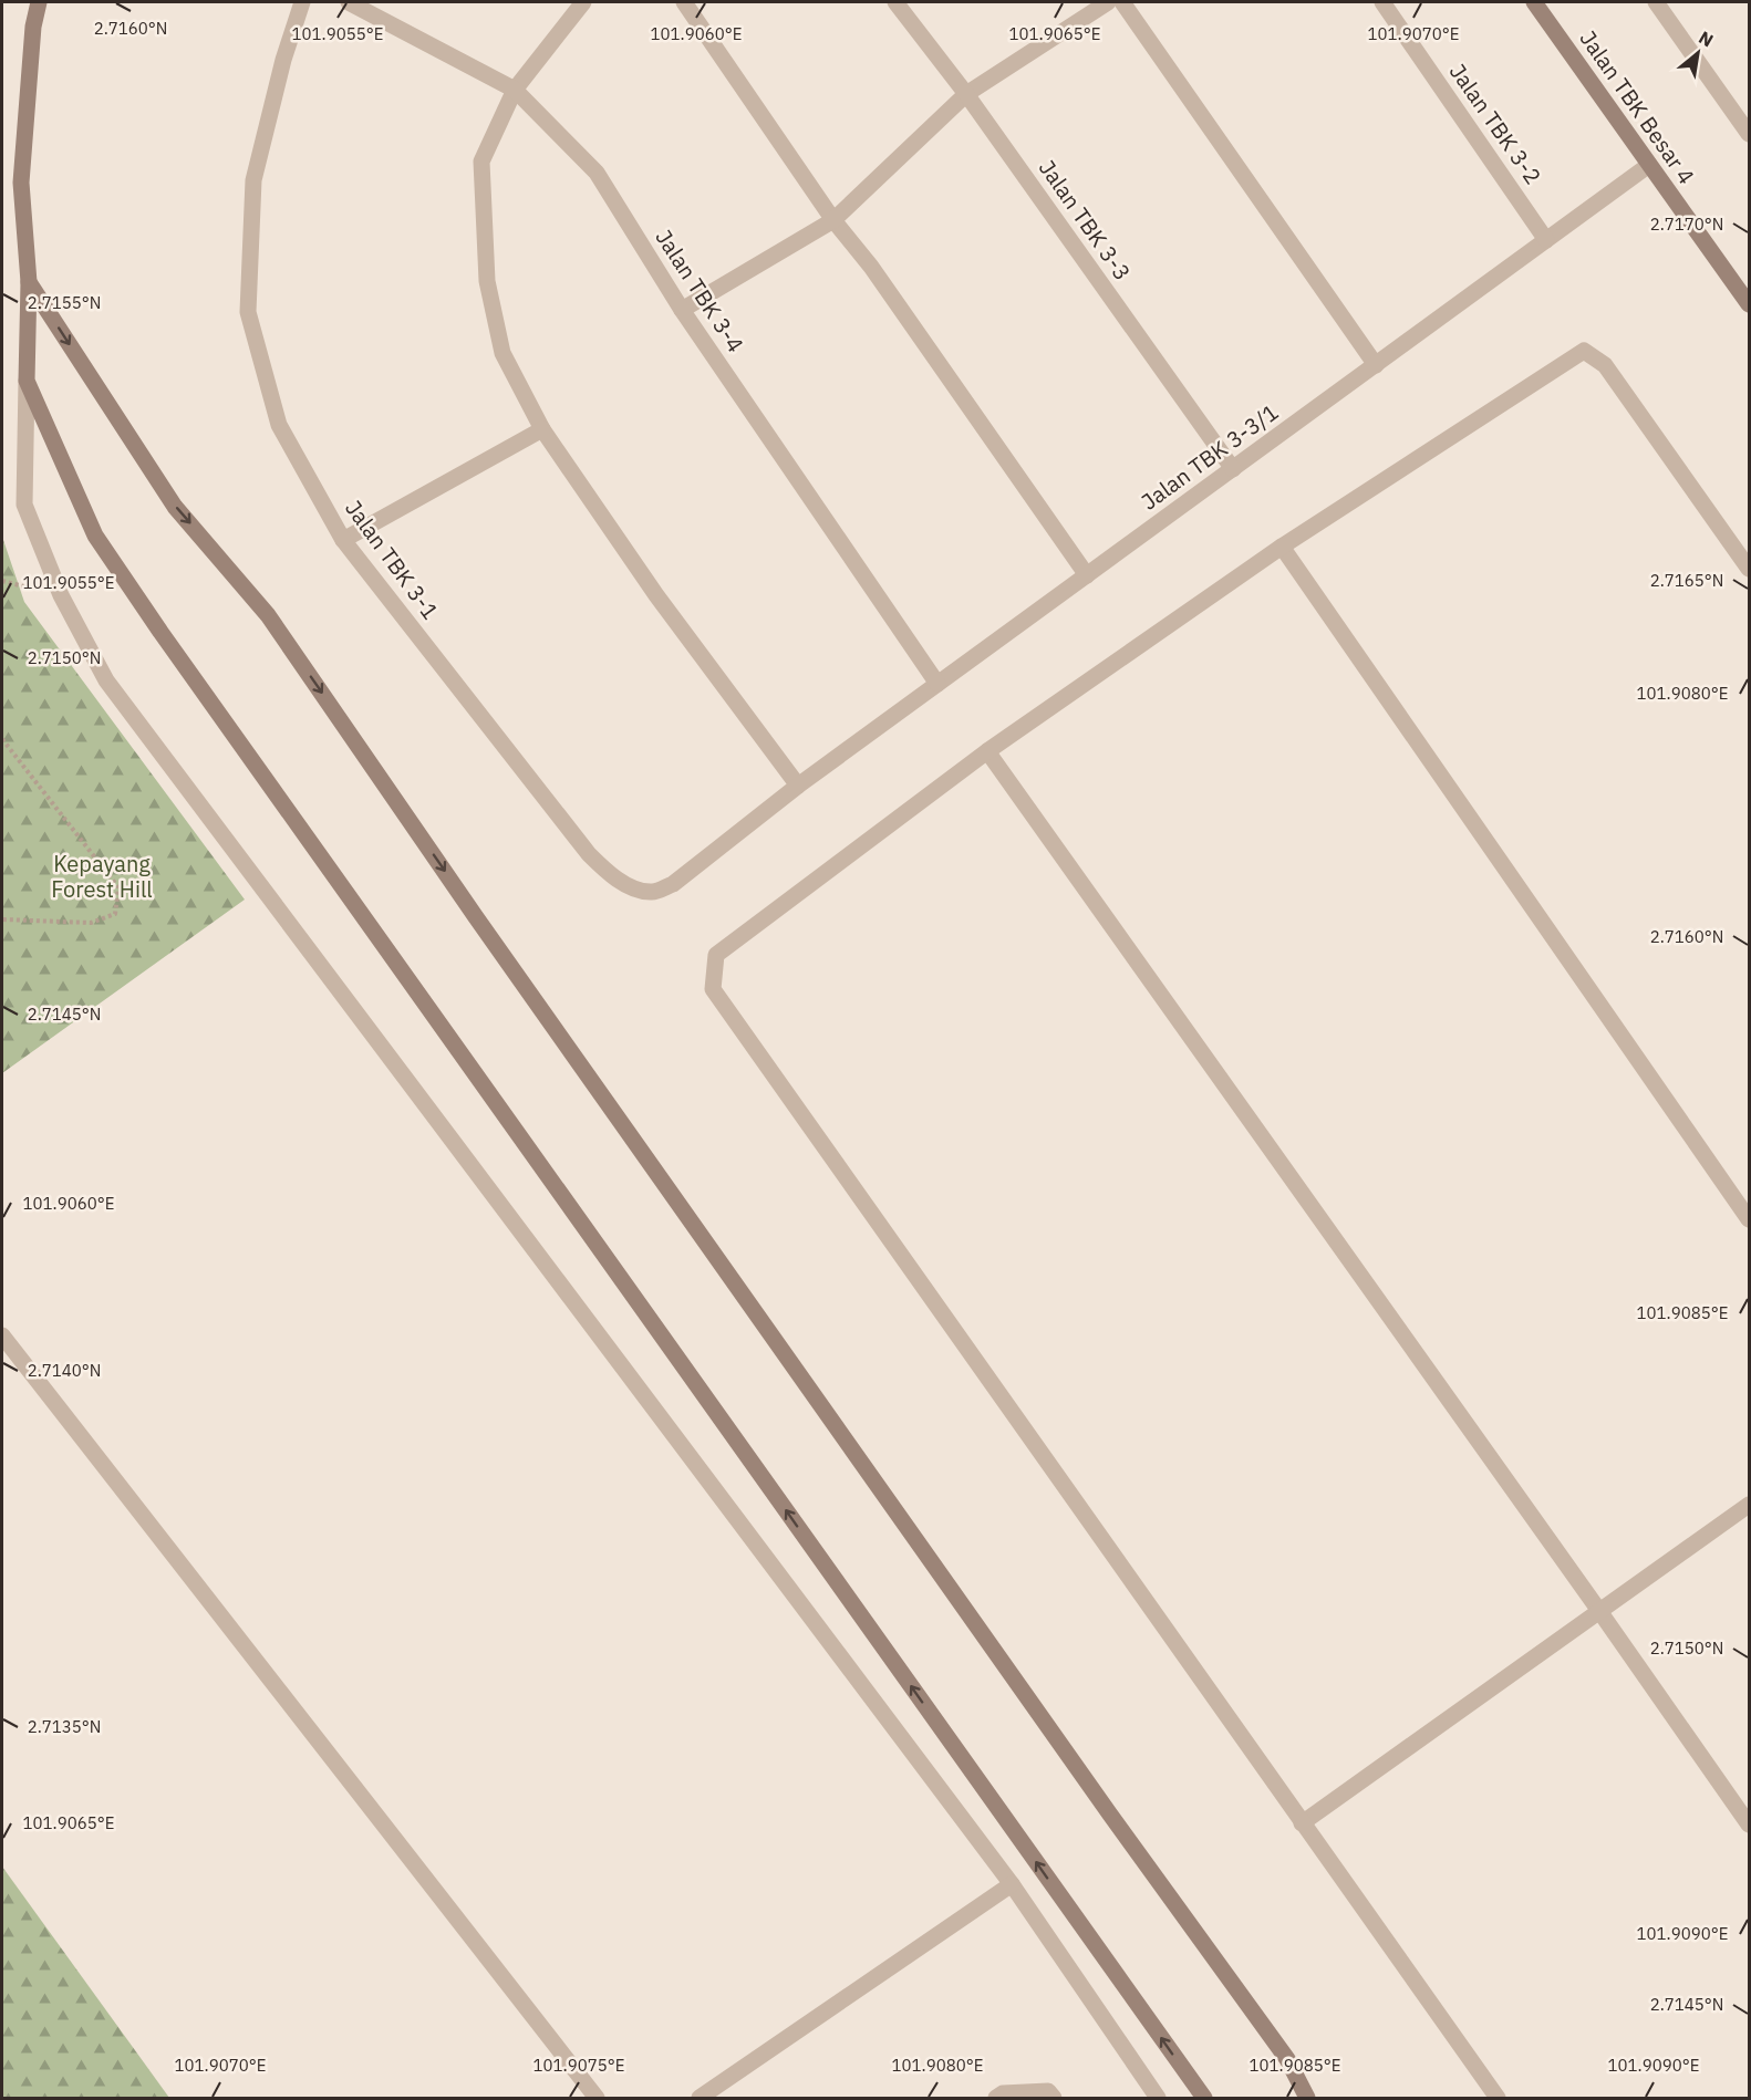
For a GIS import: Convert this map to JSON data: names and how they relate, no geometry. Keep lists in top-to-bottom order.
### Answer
{
  "streets": {
    "street": [
      "Jalan TBK Besar 4",
      "Jalan TBK 3-2",
      "Jalan TBK 3-3",
      "Jalan TBK 3-4",
      "Jalan TBK 3-3/1",
      "Jalan TBK 3-1"
    ]
  },
  "crossings": [
    ["Jalan TBK Besar 4", "Jalan TBK 3-3/1"],
    ["Jalan TBK 3-2", "Jalan TBK 3-3/1"],
    ["Jalan TBK 3-3", "Jalan TBK 3-3/1"],
    ["Jalan TBK 3-4", "Jalan TBK 3-3/1"],
    ["Jalan TBK 3-3/1", "Jalan TBK 3-1"]
  ],
  "parks": ["Kepayang Forest Hill"],
  "north": "top right",
  "coordinates": [
    "2.7160°N",
    "101.9055°E",
    "101.9060°E",
    "101.9065°E",
    "101.9070°E",
    "2.7170°N",
    "2.7155°N",
    "2.7165°N",
    "2.7150°N",
    "101.9080°E",
    "2.7145°N",
    "101.9085°E",
    "2.7140°N",
    "2.7135°N",
    "101.9090°E",
    "101.9075°E"
  ]
}
